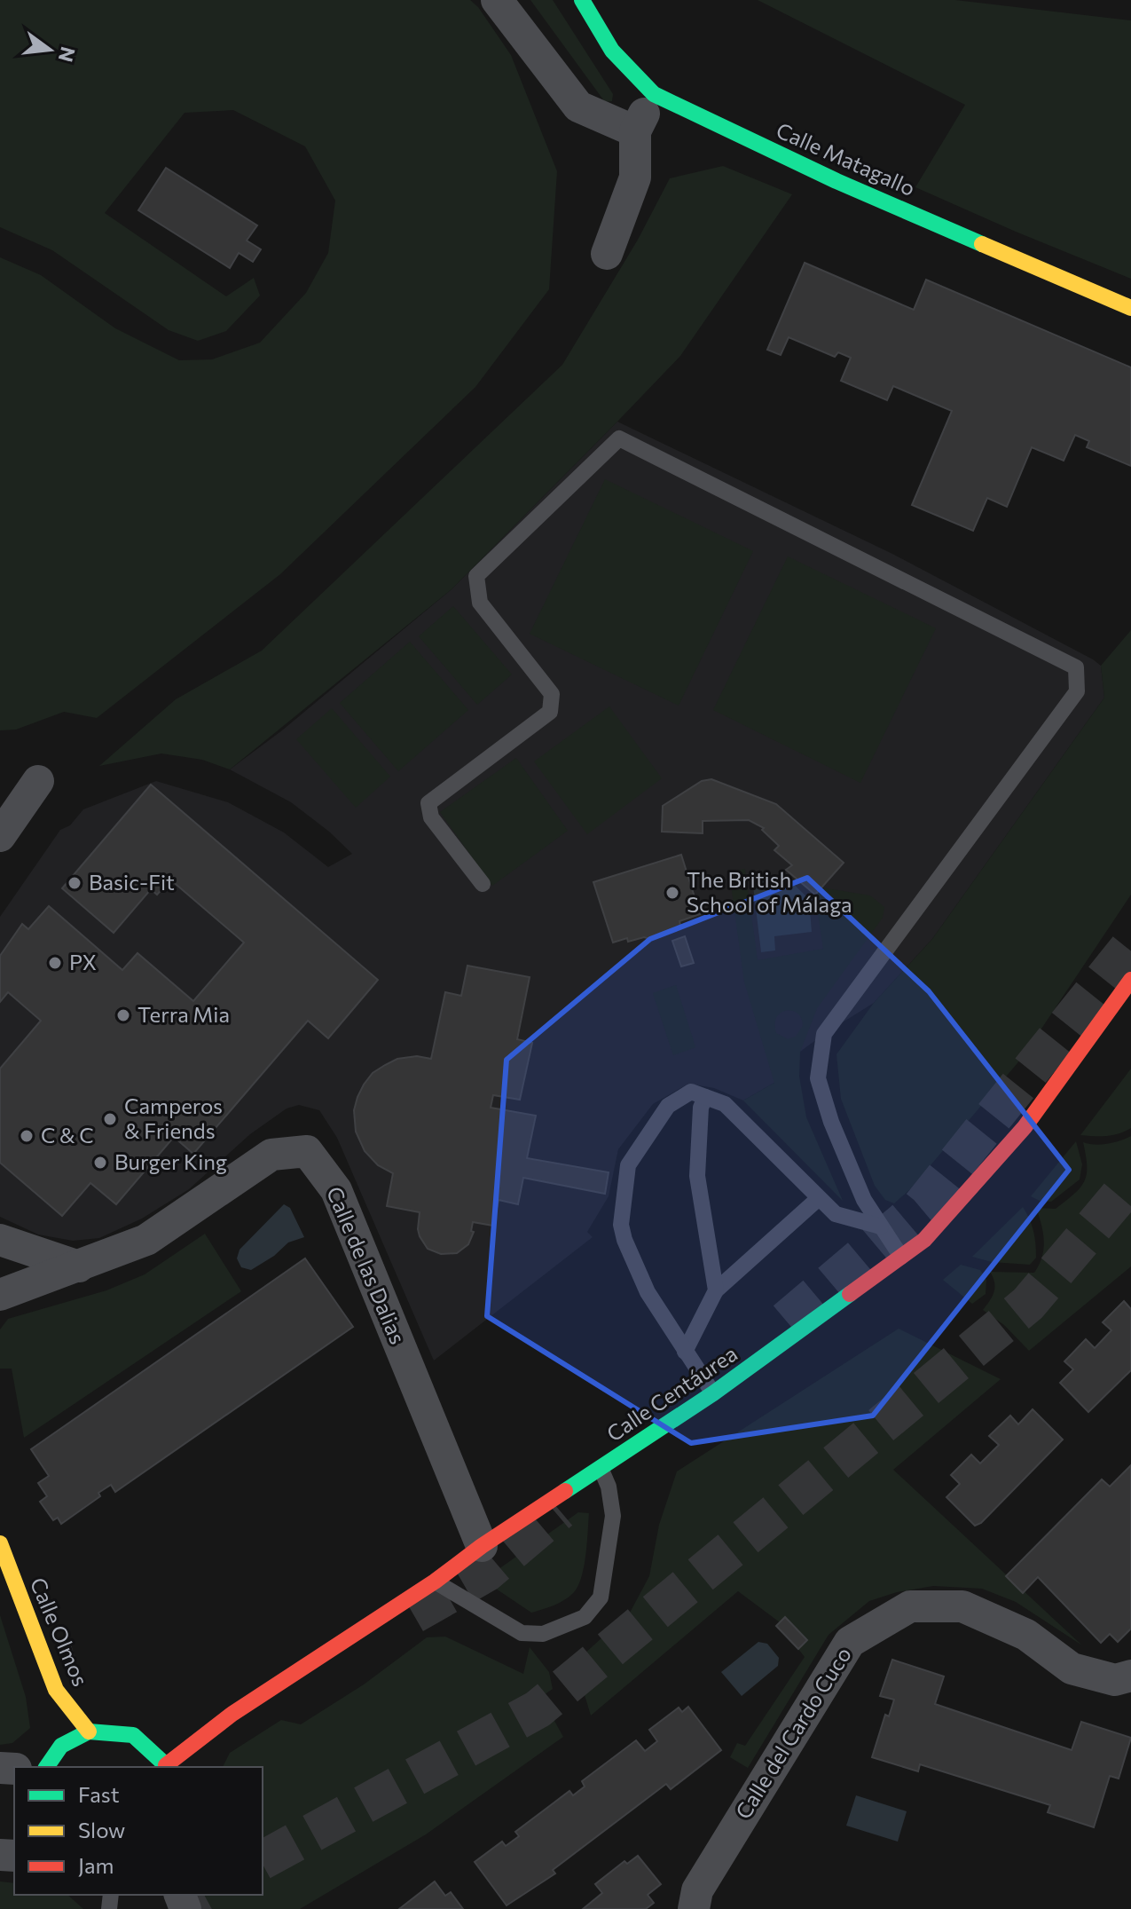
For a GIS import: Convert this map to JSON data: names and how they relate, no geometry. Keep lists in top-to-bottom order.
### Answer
{
  "streets": {
    "street": [
      "Calle Matagallo",
      "Calle de las Dalias",
      "Calle Centáurea",
      "Calle Olmos",
      "Calle del Cardo Cuco"
    ]
  },
  "crossings": [
    ["Calle de las Dalias", "Calle Centáurea"]
  ],
  "places": [
    "Basic-Fit",
    "The British School of Málaga",
    "PX",
    "Terra Mia",
    "Camperos & Friends",
    "C & C",
    "Burger King"
  ],
  "legend": ["Fast", "Slow", "Jam"],
  "north": "right"
}
